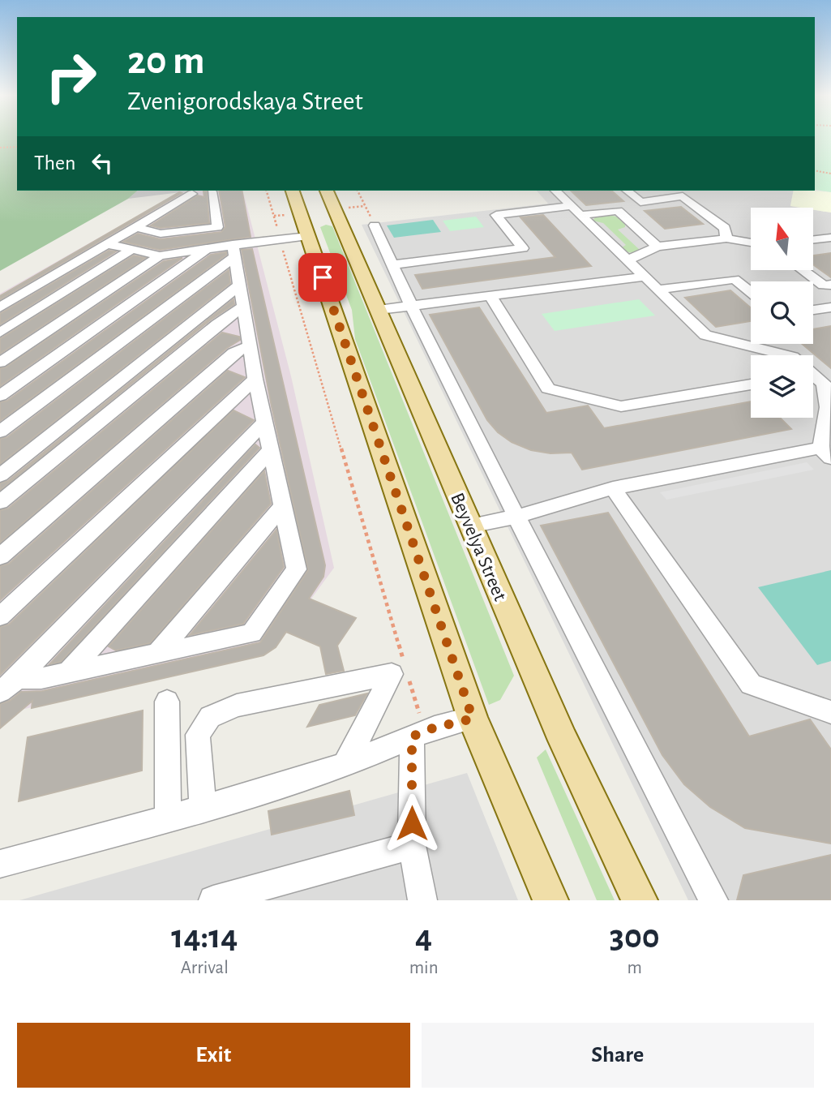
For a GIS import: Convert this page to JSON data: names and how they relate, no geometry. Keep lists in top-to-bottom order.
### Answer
{
  "streets": {
    "main road": ["Beyvelya Street"]
  },
  "north": "top",
  "page": {
    "turn": ["20 m", "Zvenigorodskaya Street"],
    "then": "Then",
    "eta": [
      "14:14",
      "Arrival",
      "4",
      "min",
      "300",
      "m"
    ],
    "buttons": ["Exit", "Share"]
  }
}
